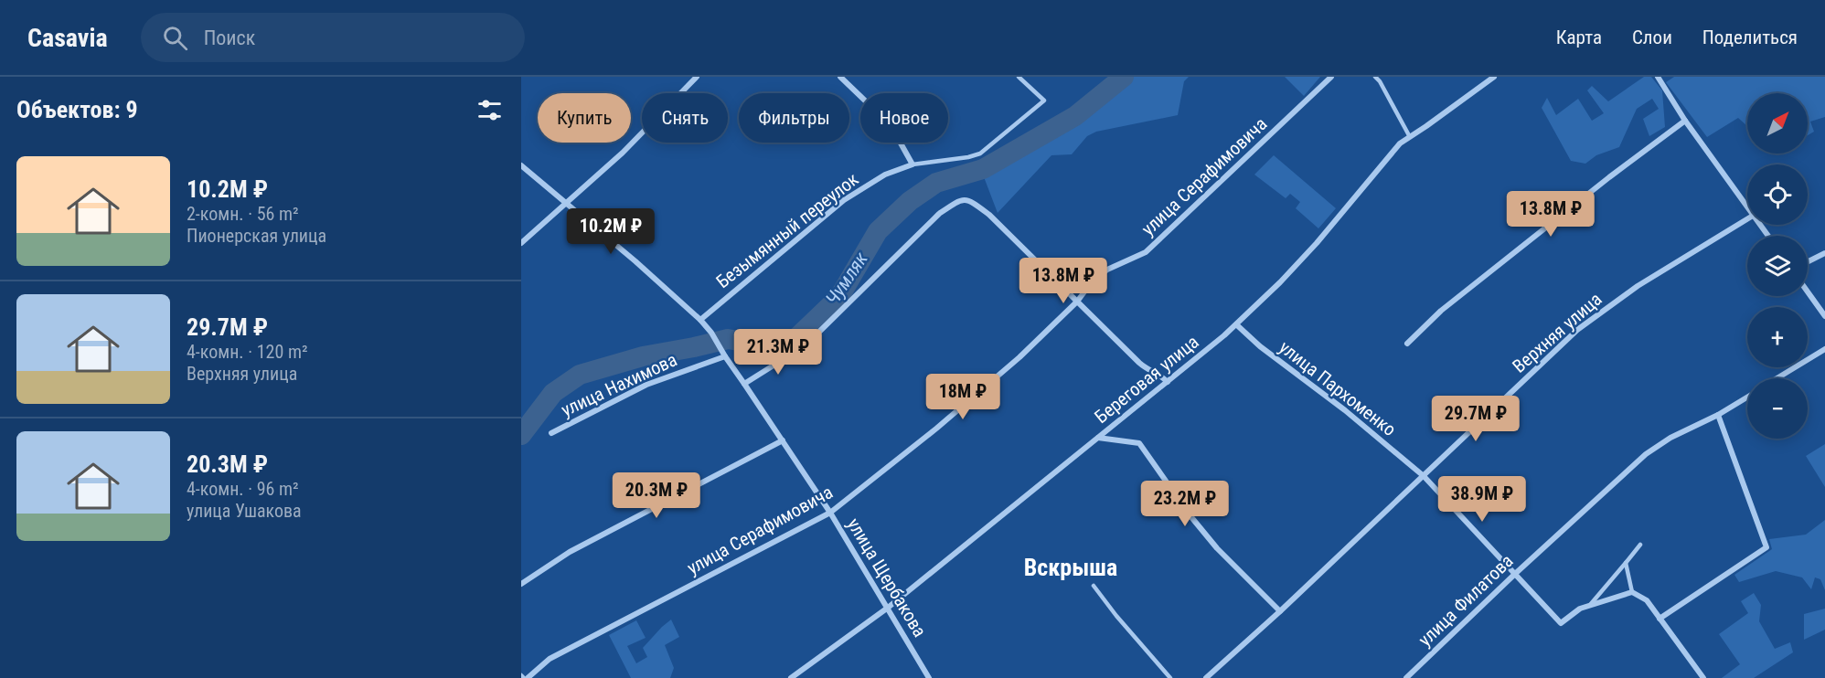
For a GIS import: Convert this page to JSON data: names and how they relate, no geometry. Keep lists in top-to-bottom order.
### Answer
{
  "streets": {
    "street": [
      "улица Серафимовича",
      "Безымянный переулок",
      "Верхняя улица",
      "Береговая улица",
      "улица Нахимова",
      "улица Пархоменко",
      "улица Щербакова",
      "улица Филатова"
    ]
  },
  "crossings": [
    ["улица Серафимовича", "улица Щербакова"],
    ["Верхняя улица", "улица Пархоменко"],
    ["Береговая улица", "улица Пархоменко"],
    ["Береговая улица", "улица Щербакова"],
    ["улица Пархоменко", "улица Филатова"]
  ],
  "districts": ["Вскрыша"],
  "water": ["Чумляк"],
  "north": "top right",
  "page": {
    "header": "Casavia",
    "search": "Поиск",
    "nav": ["Карта", "Слои", "Поделиться"],
    "heading": "Объектов: 9",
    "map_buttons": ["+", "−"],
    "chip": [
      "Купить",
      "Снять",
      "Фильтры",
      "Новое"
    ],
    "list": [
      {
        "name": "10.2M ₽",
        "note": "2-комн. · 56 m² · Пионерская улица"
      },
      {
        "name": "29.7M ₽",
        "note": "4-комн. · 120 m² · Верхняя улица"
      },
      {
        "name": "20.3M ₽",
        "note": "4-комн. · 96 m² · улица Ушакова"
      }
    ],
    "price": [
      "13.8M ₽",
      "10.2M ₽",
      "13.8M ₽",
      "21.3M ₽",
      "18M ₽",
      "29.7M ₽",
      "20.3M ₽",
      "38.9M ₽",
      "23.2M ₽"
    ]
  }
}
